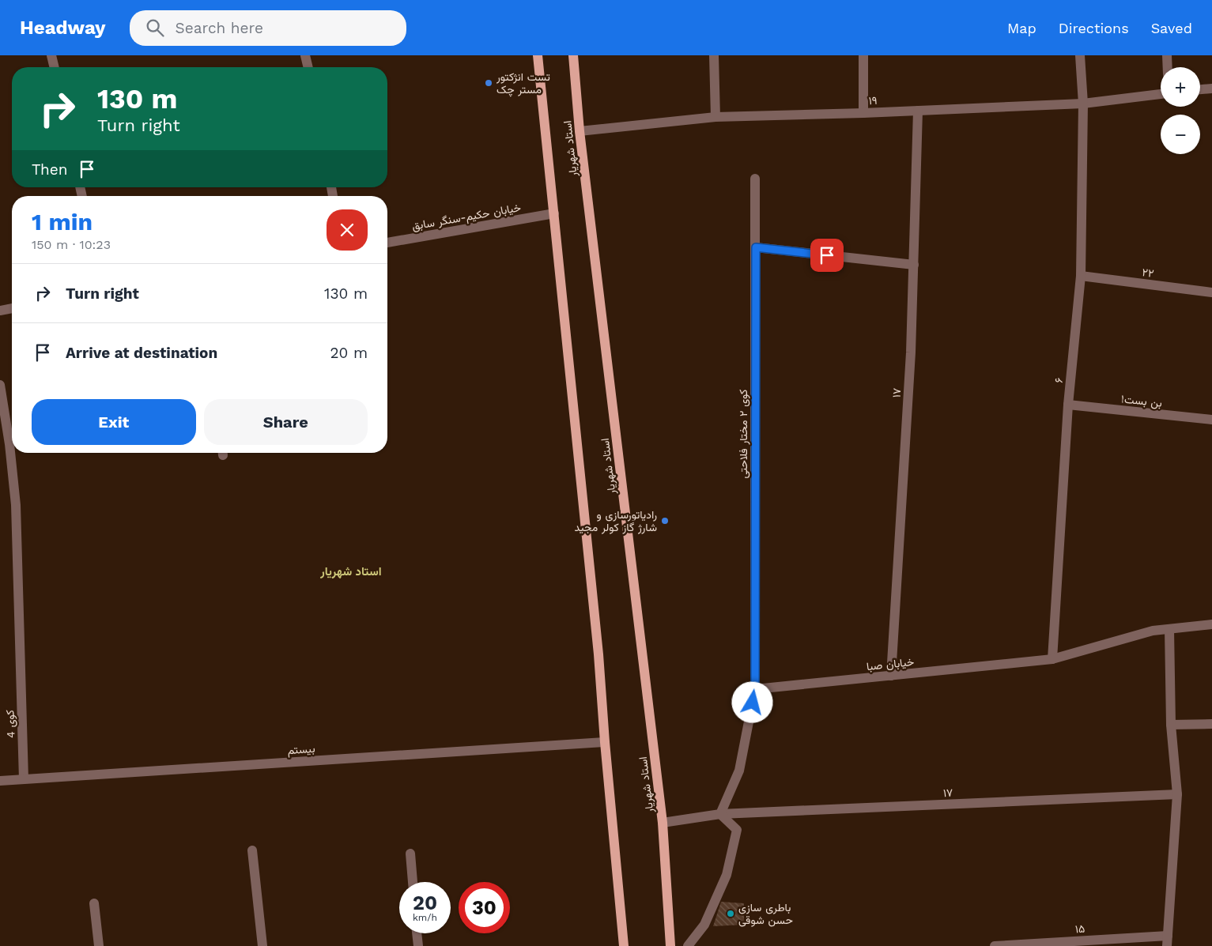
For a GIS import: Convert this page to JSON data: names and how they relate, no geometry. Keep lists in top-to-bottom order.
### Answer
{
  "streets": {
    "main road": ["استاد شهریار"],
    "street": [
      "۱۹",
      "خیابان حکیم-سنگر سابق",
      "۲۲",
      "۶",
      "۱۷",
      "بن بست۱",
      "کوی ۲ مختار فلاحتی",
      "خیابان صبا",
      "کوی 4",
      "بیستم",
      "۱۵"
    ]
  },
  "crossings": [
    ["۱۹", "استاد شهریار"],
    ["۱۹", "۶"],
    ["۱۹", "۱۷"],
    ["استاد شهریار", "خیابان حکیم-سنگر سابق"],
    ["استاد شهریار", "بیستم"],
    ["۲۲", "۶"],
    ["۶", "بن بست۱"],
    ["۶", "خیابان صبا"],
    ["۱۷", "خیابان صبا"],
    ["کوی ۲ مختار فلاحتی", "خیابان صبا"],
    ["کوی 4", "بیستم"]
  ],
  "districts": ["استاد شهریار"],
  "places": ["تست انژکتور مستر چک", "رادیاتورسازی و شارژ گاز کولر مجید", "باطری سازی حسن شوقی"],
  "page": {
    "header": "Headway",
    "search": "Search here",
    "nav": ["Map", "Directions", "Saved"],
    "map_buttons": ["+", "−"],
    "turn": ["130 m", "Turn right"],
    "then": "Then",
    "heading": ["1 min", "150 m · 10:23"],
    "list": [
      {
        "name": "Turn right",
        "value": "130 m"
      },
      {
        "name": "Arrive at destination",
        "value": "20 m"
      }
    ],
    "buttons": ["Exit", "Share"],
    "speed": "20 km/h",
    "limit": "30"
  }
}
